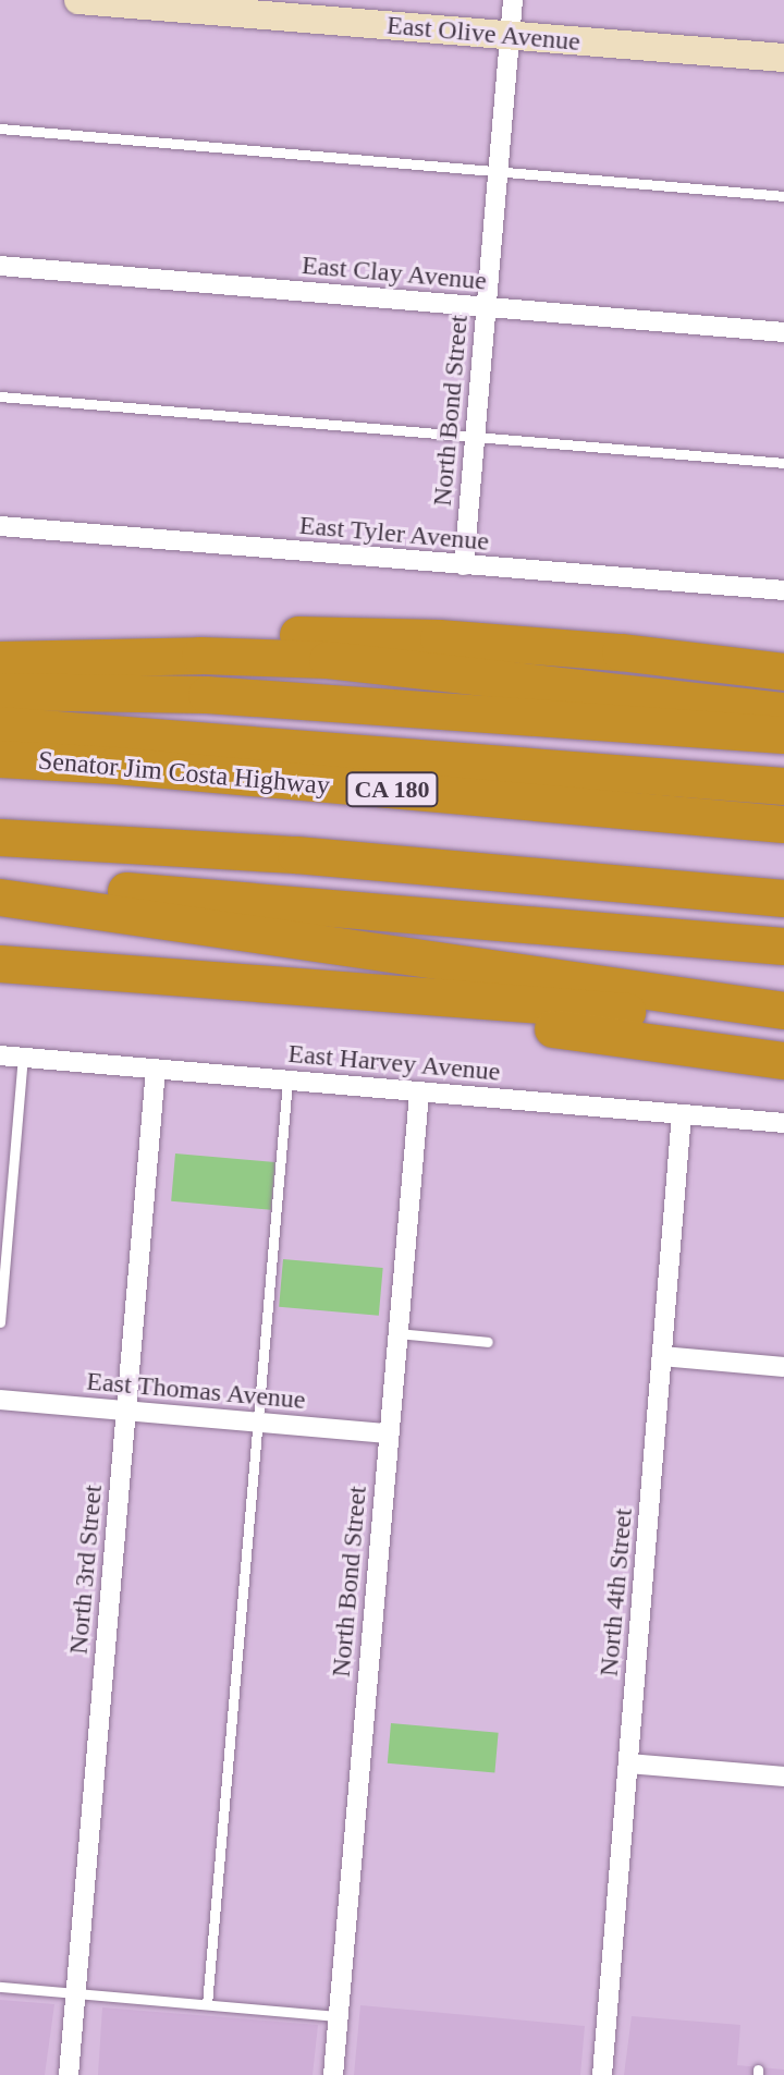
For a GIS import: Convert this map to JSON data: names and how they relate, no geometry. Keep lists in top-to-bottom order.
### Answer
{
  "streets": {
    "highway": ["Senator Jim Costa Highway", "CA 180"],
    "main road": ["East Olive Avenue"],
    "street": [
      "East Clay Avenue",
      "North Bond Street",
      "East Tyler Avenue",
      "East Harvey Avenue",
      "East Thomas Avenue",
      "North 3rd Street",
      "North 4th Street"
    ]
  },
  "crossings": [
    ["East Olive Avenue", "North Bond Street"],
    ["East Clay Avenue", "North Bond Street"],
    ["North Bond Street", "East Tyler Avenue"],
    ["North Bond Street", "East Harvey Avenue"],
    ["North Bond Street", "East Thomas Avenue"],
    ["East Harvey Avenue", "North 3rd Street"],
    ["East Harvey Avenue", "North 4th Street"],
    ["East Thomas Avenue", "North 3rd Street"]
  ]
}
